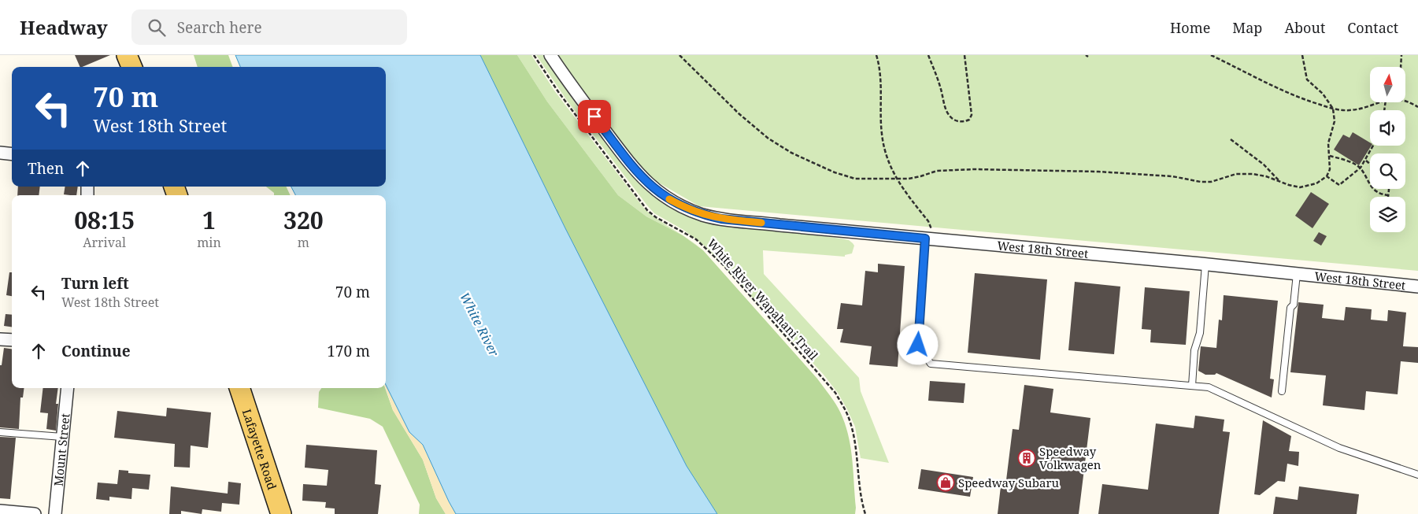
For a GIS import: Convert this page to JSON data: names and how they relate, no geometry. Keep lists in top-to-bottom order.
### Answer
{
  "streets": {
    "main road": ["Lafayette Road"],
    "street": ["West 18th Street", "Mount Street"],
    "path": ["White River Wapahani Trail"]
  },
  "water": ["White River"],
  "places": {
    "building": ["Speedway Volkwagen"],
    "shop": ["Speedway Subaru"]
  },
  "north": "top",
  "page": {
    "header": "Headway",
    "search": "Search here",
    "nav": [
      "Home",
      "Map",
      "About",
      "Contact"
    ],
    "turn": ["70 m", "West 18th Street"],
    "then": "Then",
    "eta": [
      "08:15",
      "Arrival",
      "1",
      "min",
      "320",
      "m"
    ],
    "list": [
      {
        "name": "Turn left",
        "note": "West 18th Street",
        "value": "70 m"
      },
      {
        "name": "Continue",
        "value": "170 m"
      }
    ]
  }
}
